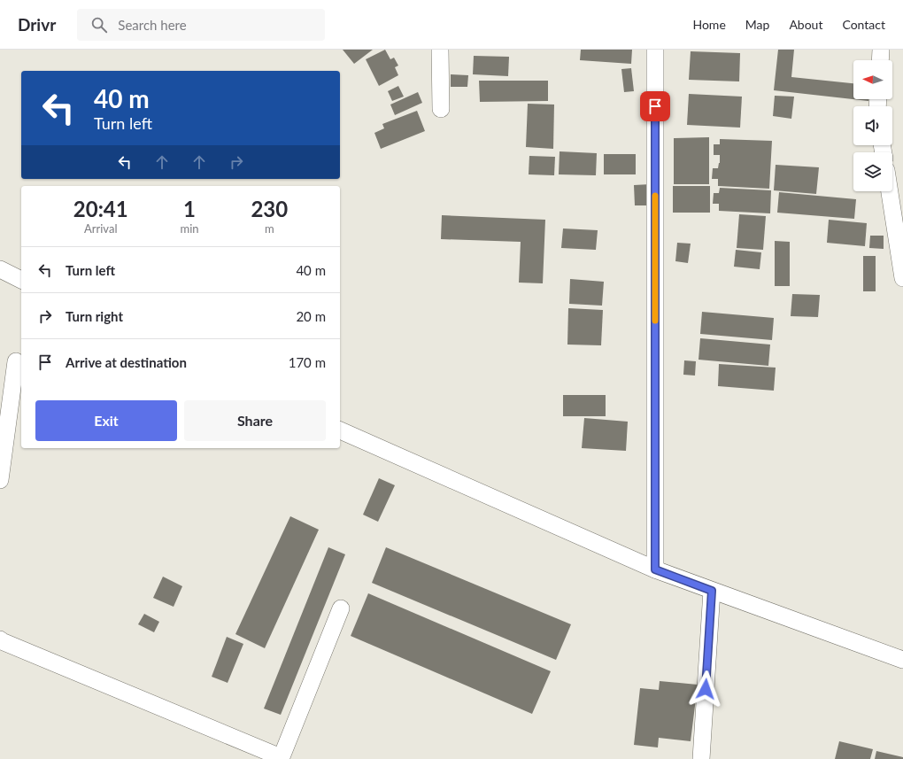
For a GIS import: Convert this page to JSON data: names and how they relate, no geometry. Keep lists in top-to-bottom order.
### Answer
{
  "north": "left",
  "page": {
    "header": "Drivr",
    "search": "Search here",
    "nav": [
      "Home",
      "Map",
      "About",
      "Contact"
    ],
    "turn": ["40 m", "Turn left"],
    "eta": [
      "20:41",
      "Arrival",
      "1",
      "min",
      "230",
      "m"
    ],
    "list": [
      {
        "name": "Turn left",
        "value": "40 m"
      },
      {
        "name": "Turn right",
        "value": "20 m"
      },
      {
        "name": "Arrive at destination",
        "value": "170 m"
      }
    ],
    "buttons": ["Exit", "Share"]
  }
}
